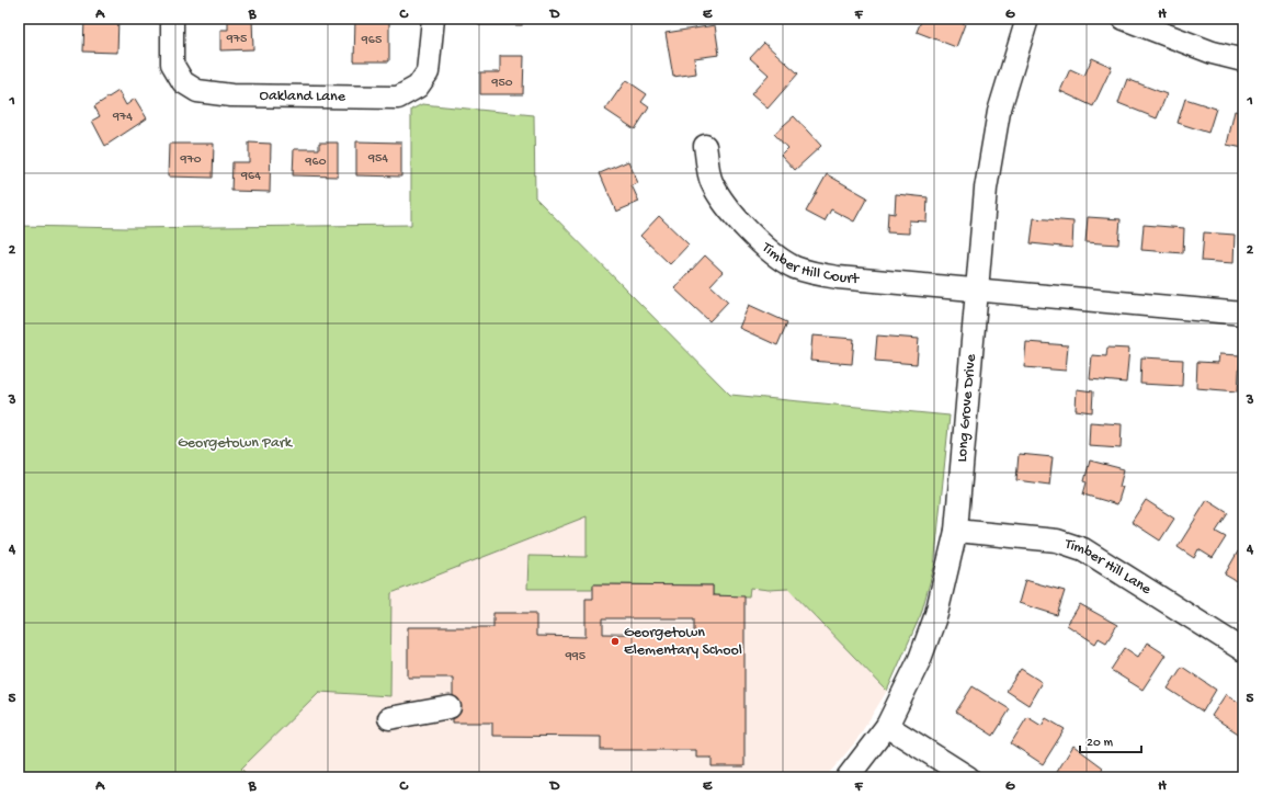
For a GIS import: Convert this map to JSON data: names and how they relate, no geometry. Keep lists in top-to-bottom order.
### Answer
{
  "streets": {
    "street": [
      "Oakland Lane",
      "Timber Hill Court",
      "Long Grove Drive",
      "Timber Hill Lane"
    ]
  },
  "crossings": [
    ["Timber Hill Court", "Long Grove Drive"],
    ["Long Grove Drive", "Timber Hill Lane"]
  ],
  "parks": ["Georgetown Park"],
  "places": ["Georgetown Elementary School"],
  "house_numbers": [
    "975",
    "965",
    "950",
    "974",
    "954",
    "970",
    "960",
    "964",
    "995"
  ],
  "scale_bar": "20 m",
  "grid": {
    "columns": [
      "A",
      "B",
      "C",
      "D",
      "E",
      "F",
      "G",
      "H"
    ],
    "rows": [
      "1",
      "2",
      "3",
      "4",
      "5"
    ]
  }
}
